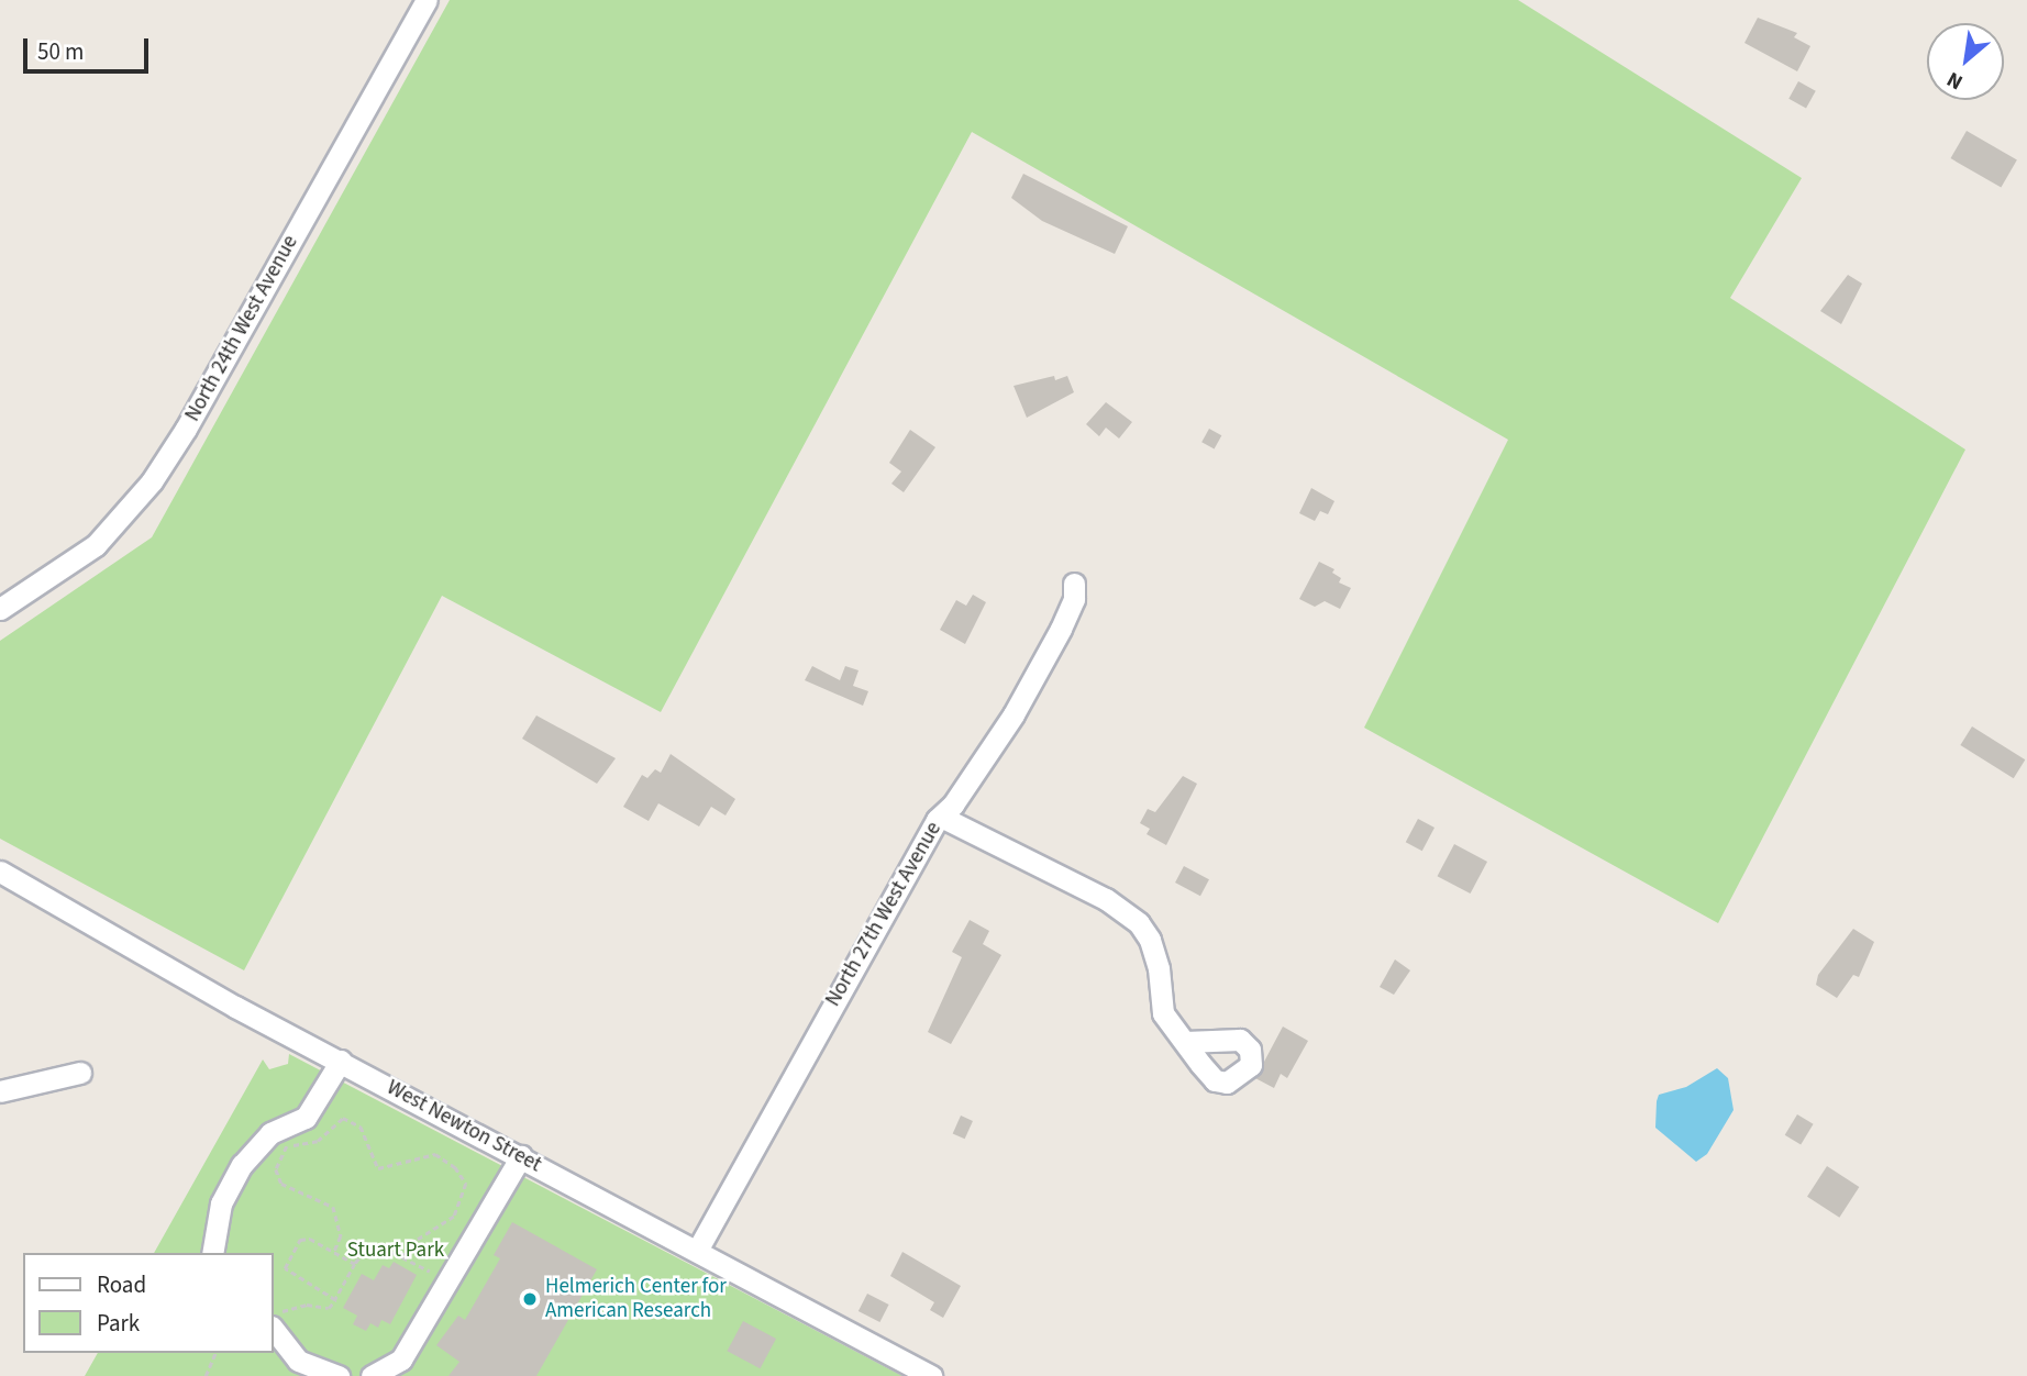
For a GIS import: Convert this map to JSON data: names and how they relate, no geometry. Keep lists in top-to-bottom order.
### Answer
{
  "streets": {
    "street": ["North 24th West Avenue", "North 27th West Avenue", "West Newton Street"]
  },
  "crossings": [
    ["North 27th West Avenue", "West Newton Street"]
  ],
  "parks": ["Stuart Park"],
  "places": ["Helmerich Center for American Research"],
  "legend": ["Road", "Park"],
  "scale_bar": "50 m",
  "north": "bottom left"
}
